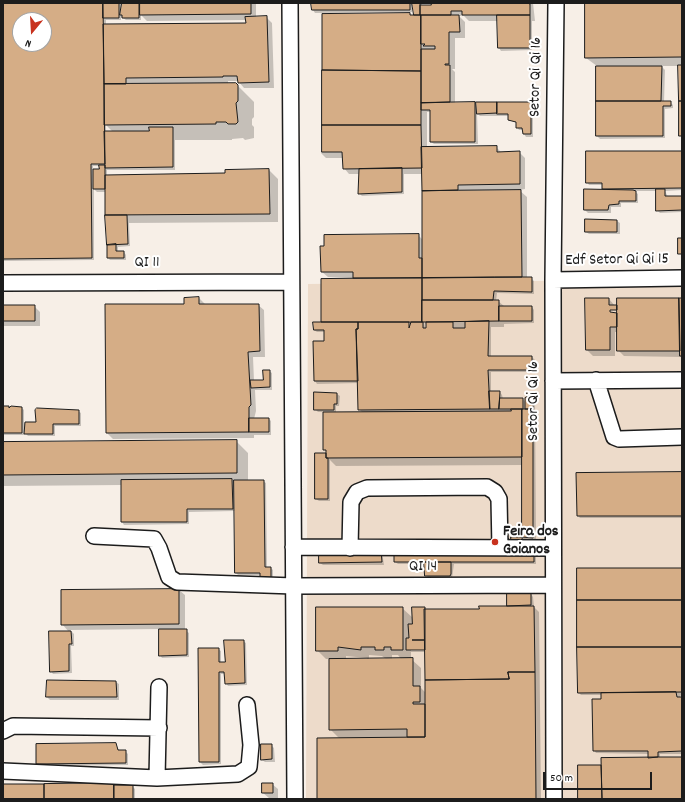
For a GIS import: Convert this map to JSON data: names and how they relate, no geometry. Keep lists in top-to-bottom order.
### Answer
{
  "streets": {
    "street": [
      "Setor Qi Qi 16",
      "Edf Setor Qi Qi 15",
      "QI 11",
      "QI 14"
    ]
  },
  "crossings": [
    ["Setor Qi Qi 16", "Edf Setor Qi Qi 15"],
    ["Setor Qi Qi 16", "QI 14"]
  ],
  "places": ["Feira dos Goianos"],
  "scale_bar": "50 m",
  "north": "bottom"
}
